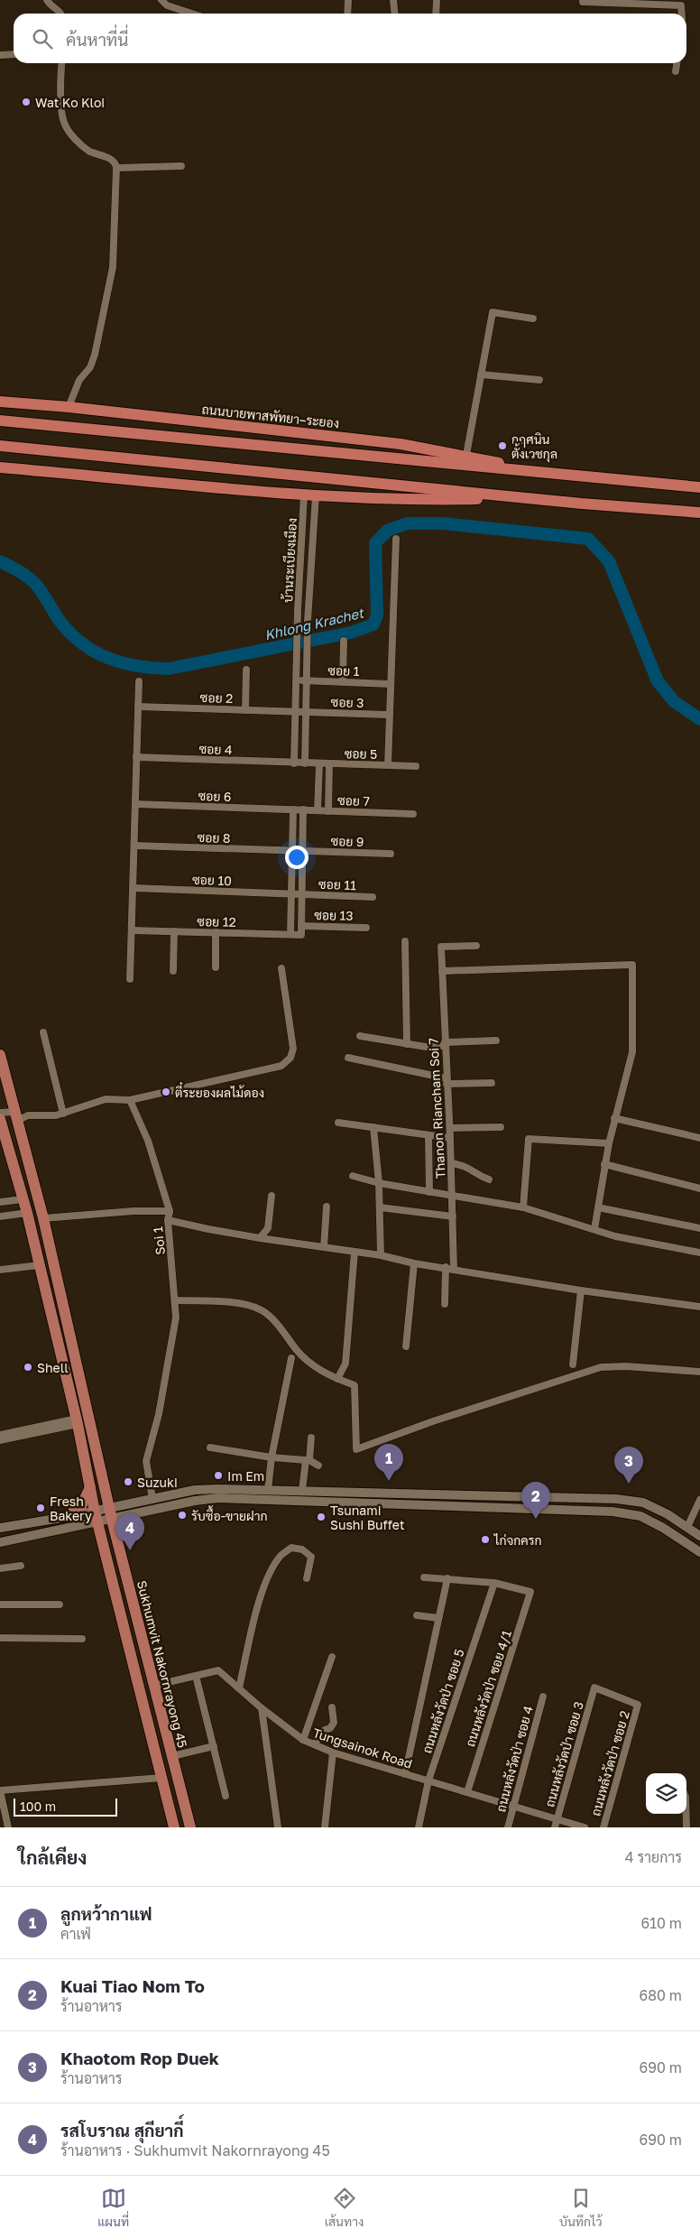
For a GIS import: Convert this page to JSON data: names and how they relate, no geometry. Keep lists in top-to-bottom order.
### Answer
{
  "streets": {
    "highway": ["ถนนบายพาสพัทยา–ระยอง"],
    "main road": ["Sukhumvit Nakornrayong 45"],
    "street": [
      "บ้านระเบียงเมือง",
      "ซอย 1",
      "ซอย 2",
      "ซอย 3",
      "ซอย 4",
      "ซอย 5",
      "ซอย 6",
      "ซอย 7",
      "ซอย 8",
      "ซอย 9",
      "ซอย 10",
      "ซอย 11",
      "ซอย 13",
      "ซอย 12",
      "Thanon Riancham Soi 7",
      "Soi 1",
      "ถนนหลังวัดป่า ซอย 4/1",
      "ถนนหลังวัดป่า ซอย 5",
      "Tungsainok Road",
      "ถนนหลังวัดป่า ซอย 3",
      "ถนนหลังวัดป่า ซอย 4",
      "ถนนหลังวัดป่า ซอย 2"
    ]
  },
  "crossings": [
    ["บ้านระเบียงเมือง", "ซอย 1"],
    ["บ้านระเบียงเมือง", "ซอย 2"],
    ["บ้านระเบียงเมือง", "ซอย 3"],
    ["บ้านระเบียงเมือง", "ซอย 4"],
    ["บ้านระเบียงเมือง", "ซอย 5"],
    ["ซอย 2", "ซอย 3"],
    ["ซอย 4", "ซอย 5"],
    ["ซอย 6", "ซอย 7"],
    ["ซอย 8", "ซอย 9"],
    ["ซอย 10", "ซอย 11"],
    ["ซอย 13", "ซอย 12"],
    ["Sukhumvit Nakornrayong 45", "Tungsainok Road"],
    ["ถนนหลังวัดป่า ซอย 4/1", "ถนนหลังวัดป่า ซอย 5"],
    ["ถนนหลังวัดป่า ซอย 4/1", "Tungsainok Road"],
    ["ถนนหลังวัดป่า ซอย 5", "Tungsainok Road"],
    ["Tungsainok Road", "ถนนหลังวัดป่า ซอย 3"],
    ["Tungsainok Road", "ถนนหลังวัดป่า ซอย 4"],
    ["ถนนหลังวัดป่า ซอย 3", "ถนนหลังวัดป่า ซอย 2"]
  ],
  "water": ["Khlong Krachet"],
  "places": [
    "Wat Ko Kloi",
    "กฤศนิน ตั้งเวชกุล",
    "ตี๋ระยองผลไม้ดอง",
    "Shell",
    "Im Em",
    "Suzuki",
    "Fresh Bakery",
    "รับซื้อ-ขายฝาก",
    "Tsunami Sushi Buffet",
    "ไก่จกครก"
  ],
  "scale_bar": "100 m",
  "page": {
    "search": "ค้นหาที่นี่",
    "pins": [
      "1",
      "3",
      "2",
      "4"
    ],
    "scale": "100 m",
    "heading": ["ใกล้เคียง", "4 รายการ"],
    "list": [
      {
        "mark": "1",
        "name": "ลูกหว้ากาแฟ",
        "note": "คาเฟ่",
        "value": "610 m"
      },
      {
        "mark": "2",
        "name": "Kuai Tiao Nom To",
        "note": "ร้านอาหาร",
        "value": "680 m"
      },
      {
        "mark": "3",
        "name": "Khaotom Rop Duek",
        "note": "ร้านอาหาร",
        "value": "690 m"
      },
      {
        "mark": "4",
        "name": "รสโบราณ สุกียากี์",
        "note": "ร้านอาหาร · Sukhumvit Nakornrayong 45",
        "value": "690 m"
      }
    ],
    "nav": ["แผนที่", "เส้นทาง", "บันทึกไว้"]
  }
}
